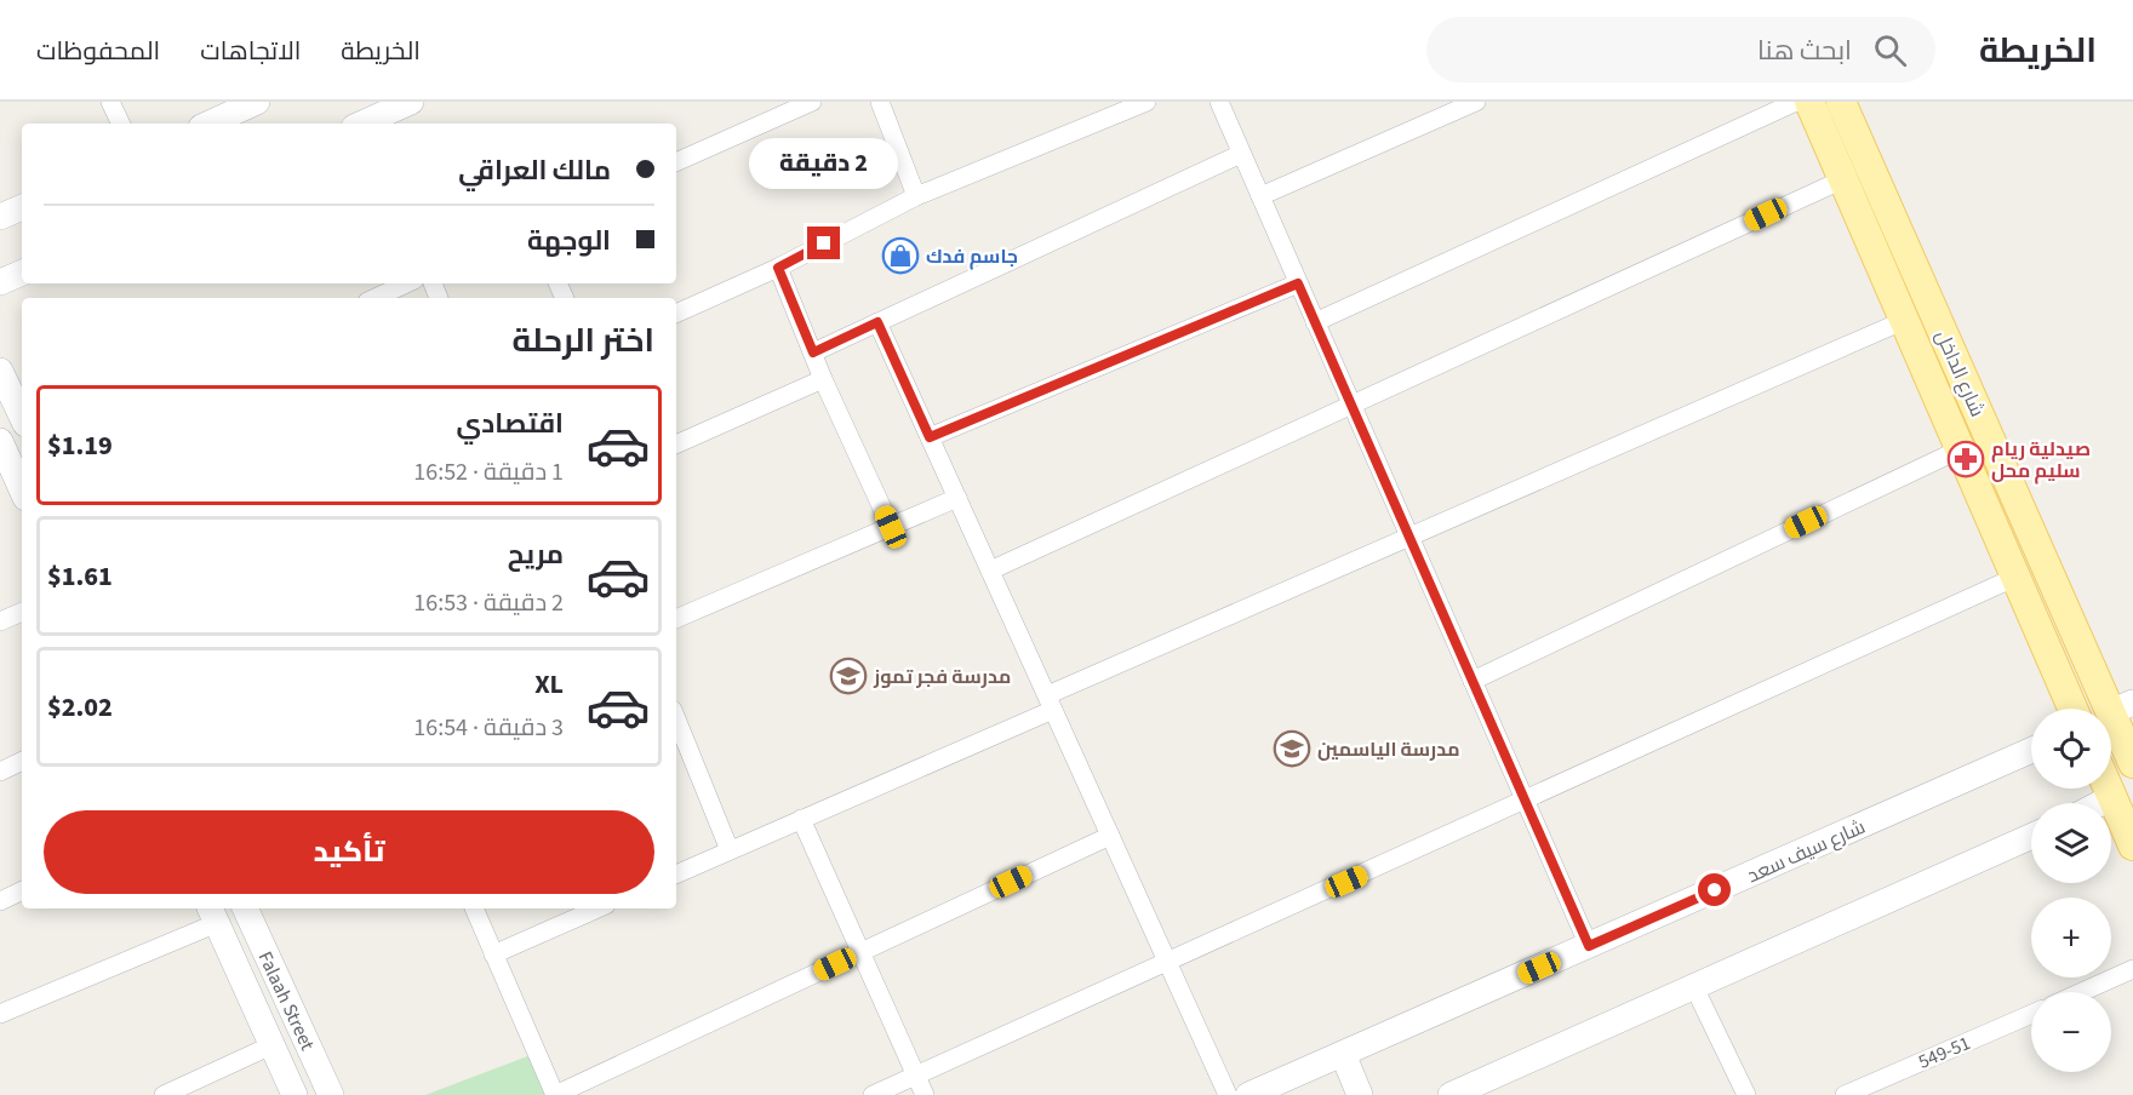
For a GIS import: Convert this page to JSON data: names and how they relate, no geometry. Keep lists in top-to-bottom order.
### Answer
{
  "streets": {
    "main road": ["شارع الداخل"],
    "street": ["شارع سيف سعد", "Falaah Street", "549-51"]
  },
  "places": {
    "shop": ["جاسم فدك"],
    "pharmacy": ["صيدلية ريام سليم محل"],
    "school or university": ["مدرسة فجر تموز", "مدرسة الياسمين"]
  },
  "page": {
    "header": "الخريطة",
    "search": "ابحث هنا",
    "nav": ["الخريطة", "الاتجاهات", "المحفوظات"],
    "banner": ["مالك العراقي", "الوجهة"],
    "bubble": "2 دقيقة",
    "heading": "اختر الرحلة",
    "list": [
      {
        "name": "اقتصادي",
        "note": "1 دقيقة · 16:52",
        "value": "$1.19"
      },
      {
        "name": "مريح",
        "note": "2 دقيقة · 16:53",
        "value": "$1.61"
      },
      {
        "name": "XL",
        "note": "3 دقيقة · 16:54",
        "value": "$2.02"
      }
    ],
    "map_buttons": ["+", "−"],
    "buttons": "تأكيد"
  }
}
